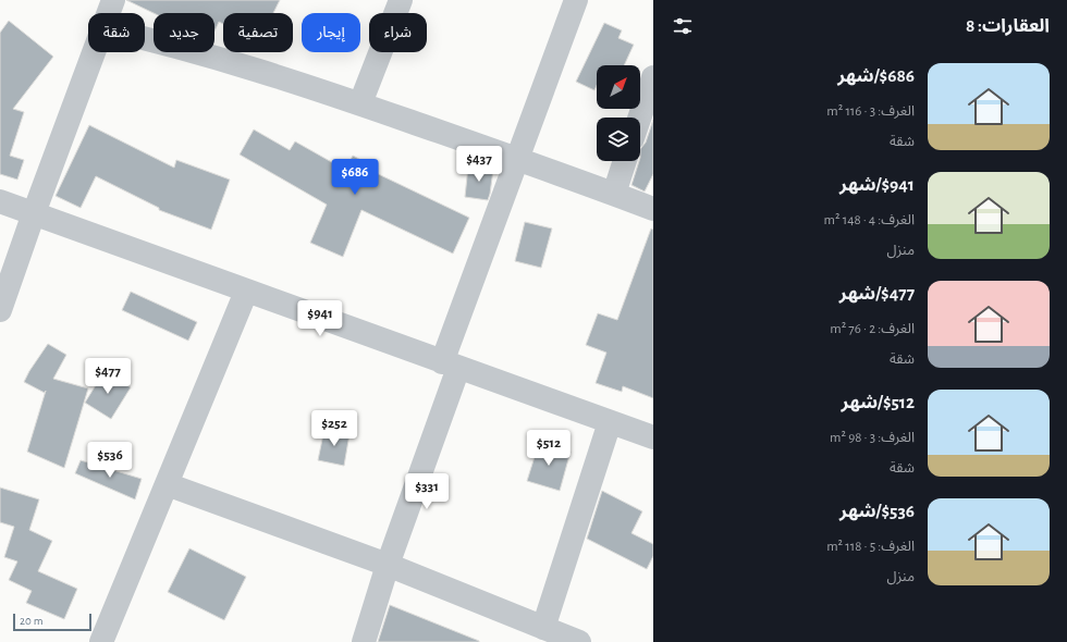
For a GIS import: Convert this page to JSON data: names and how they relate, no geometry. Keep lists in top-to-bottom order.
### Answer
{
  "scale_bar": "20 m",
  "north": "top right",
  "page": {
    "heading": "العقارات: 8",
    "chip": [
      "شراء",
      "إيجار",
      "تصفية",
      "جديد",
      "شقة"
    ],
    "list": [
      {
        "name": "$686/شهر",
        "note": "الغرف: 3 · 116 m² · شقة"
      },
      {
        "name": "$941/شهر",
        "note": "الغرف: 4 · 148 m² · منزل"
      },
      {
        "name": "$477/شهر",
        "note": "الغرف: 2 · 76 m² · شقة"
      },
      {
        "name": "$512/شهر",
        "note": "الغرف: 3 · 98 m² · شقة"
      },
      {
        "name": "$536/شهر",
        "note": "الغرف: 5 · 118 m² · منزل"
      }
    ],
    "price": [
      "$437",
      "$686",
      "$941",
      "$477",
      "$252",
      "$512",
      "$536",
      "$331"
    ],
    "scale": "20 m"
  }
}
